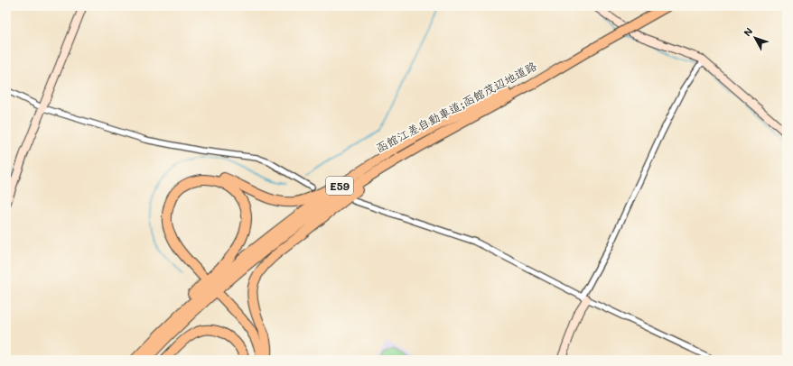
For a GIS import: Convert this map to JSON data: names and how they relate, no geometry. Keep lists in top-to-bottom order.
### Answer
{
  "streets": {
    "highway": ["函館江差自動車道;函館茂辺地道路", "E59"]
  },
  "north": "top left"
}
